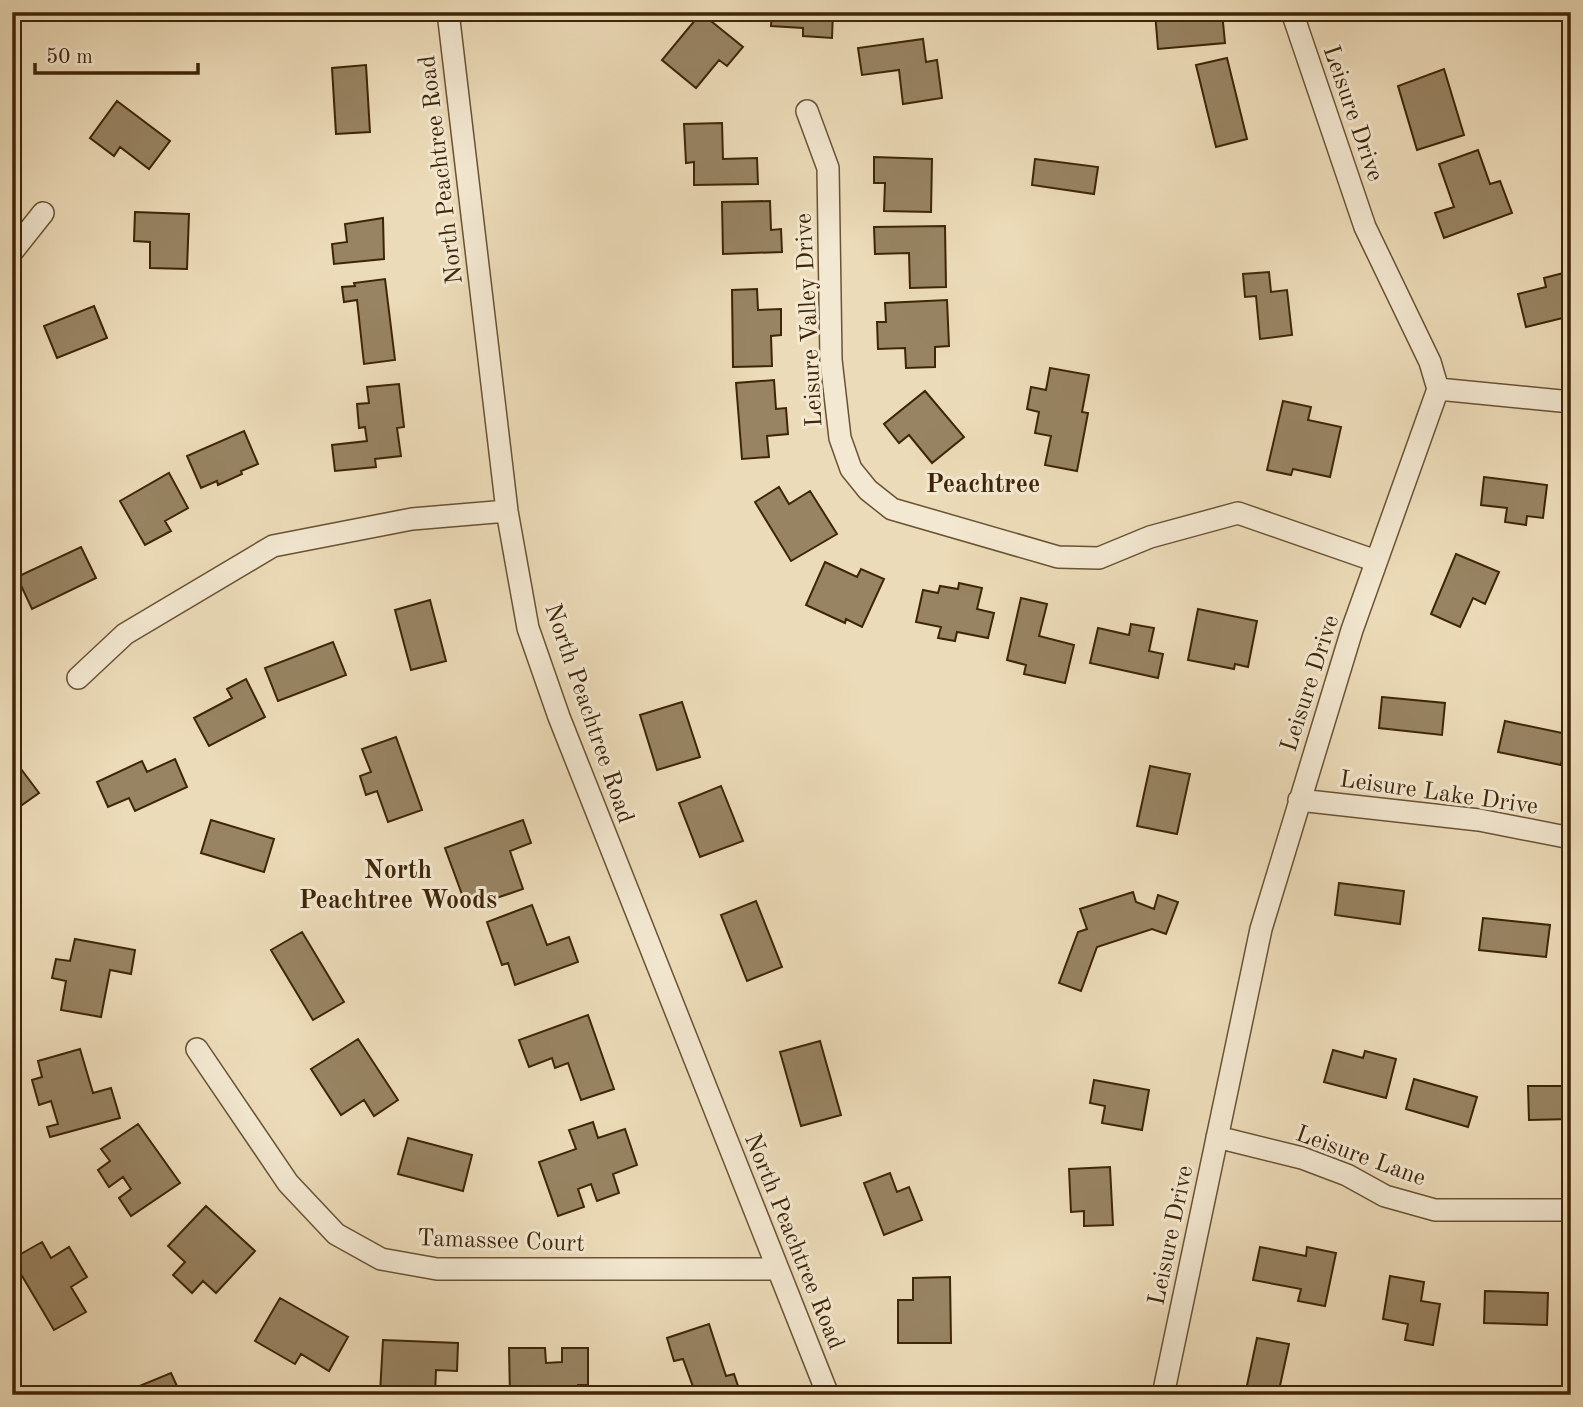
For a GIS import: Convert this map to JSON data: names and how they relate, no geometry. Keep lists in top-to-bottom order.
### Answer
{
  "streets": {
    "street": [
      "Leisure Drive",
      "North Peachtree Road",
      "Leisure Valley Drive",
      "Leisure Lake Drive",
      "Leisure Lane",
      "Tamassee Court"
    ]
  },
  "crossings": [
    ["Leisure Drive", "Leisure Valley Drive"],
    ["Leisure Drive", "Leisure Lake Drive"],
    ["Leisure Drive", "Leisure Lane"],
    ["North Peachtree Road", "Tamassee Court"]
  ],
  "districts": ["Peachtree", "North Peachtree Woods"],
  "scale_bar": "50 m"
}
